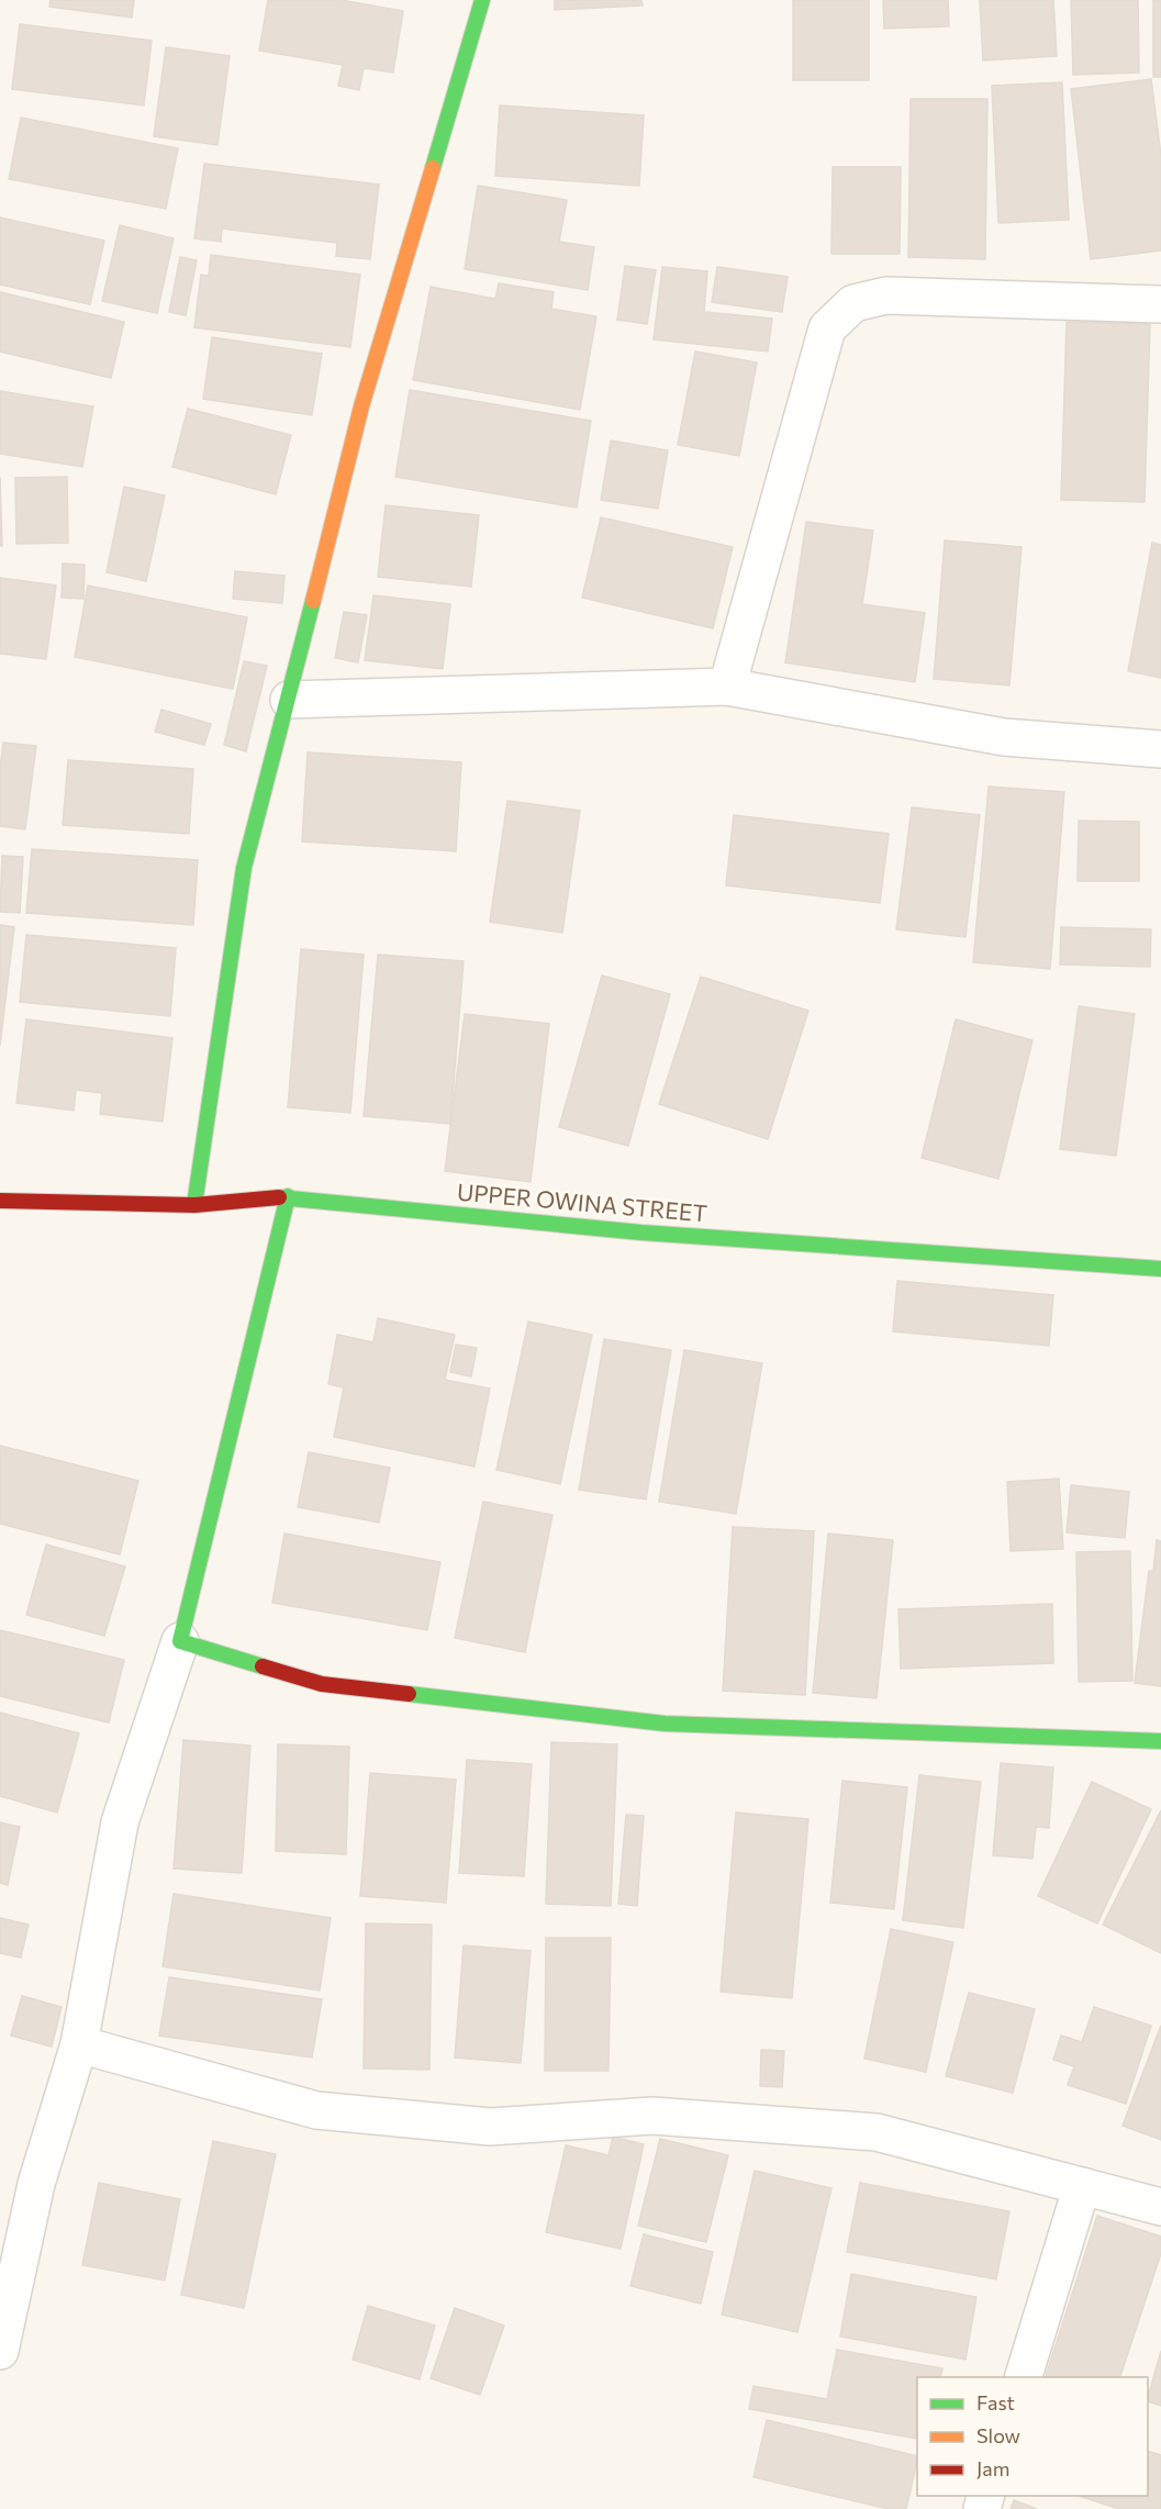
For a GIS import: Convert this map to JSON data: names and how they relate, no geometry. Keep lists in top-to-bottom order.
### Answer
{
  "streets": {
    "street": ["UPPER OWINA STREET"]
  },
  "legend": ["Fast", "Slow", "Jam"]
}
